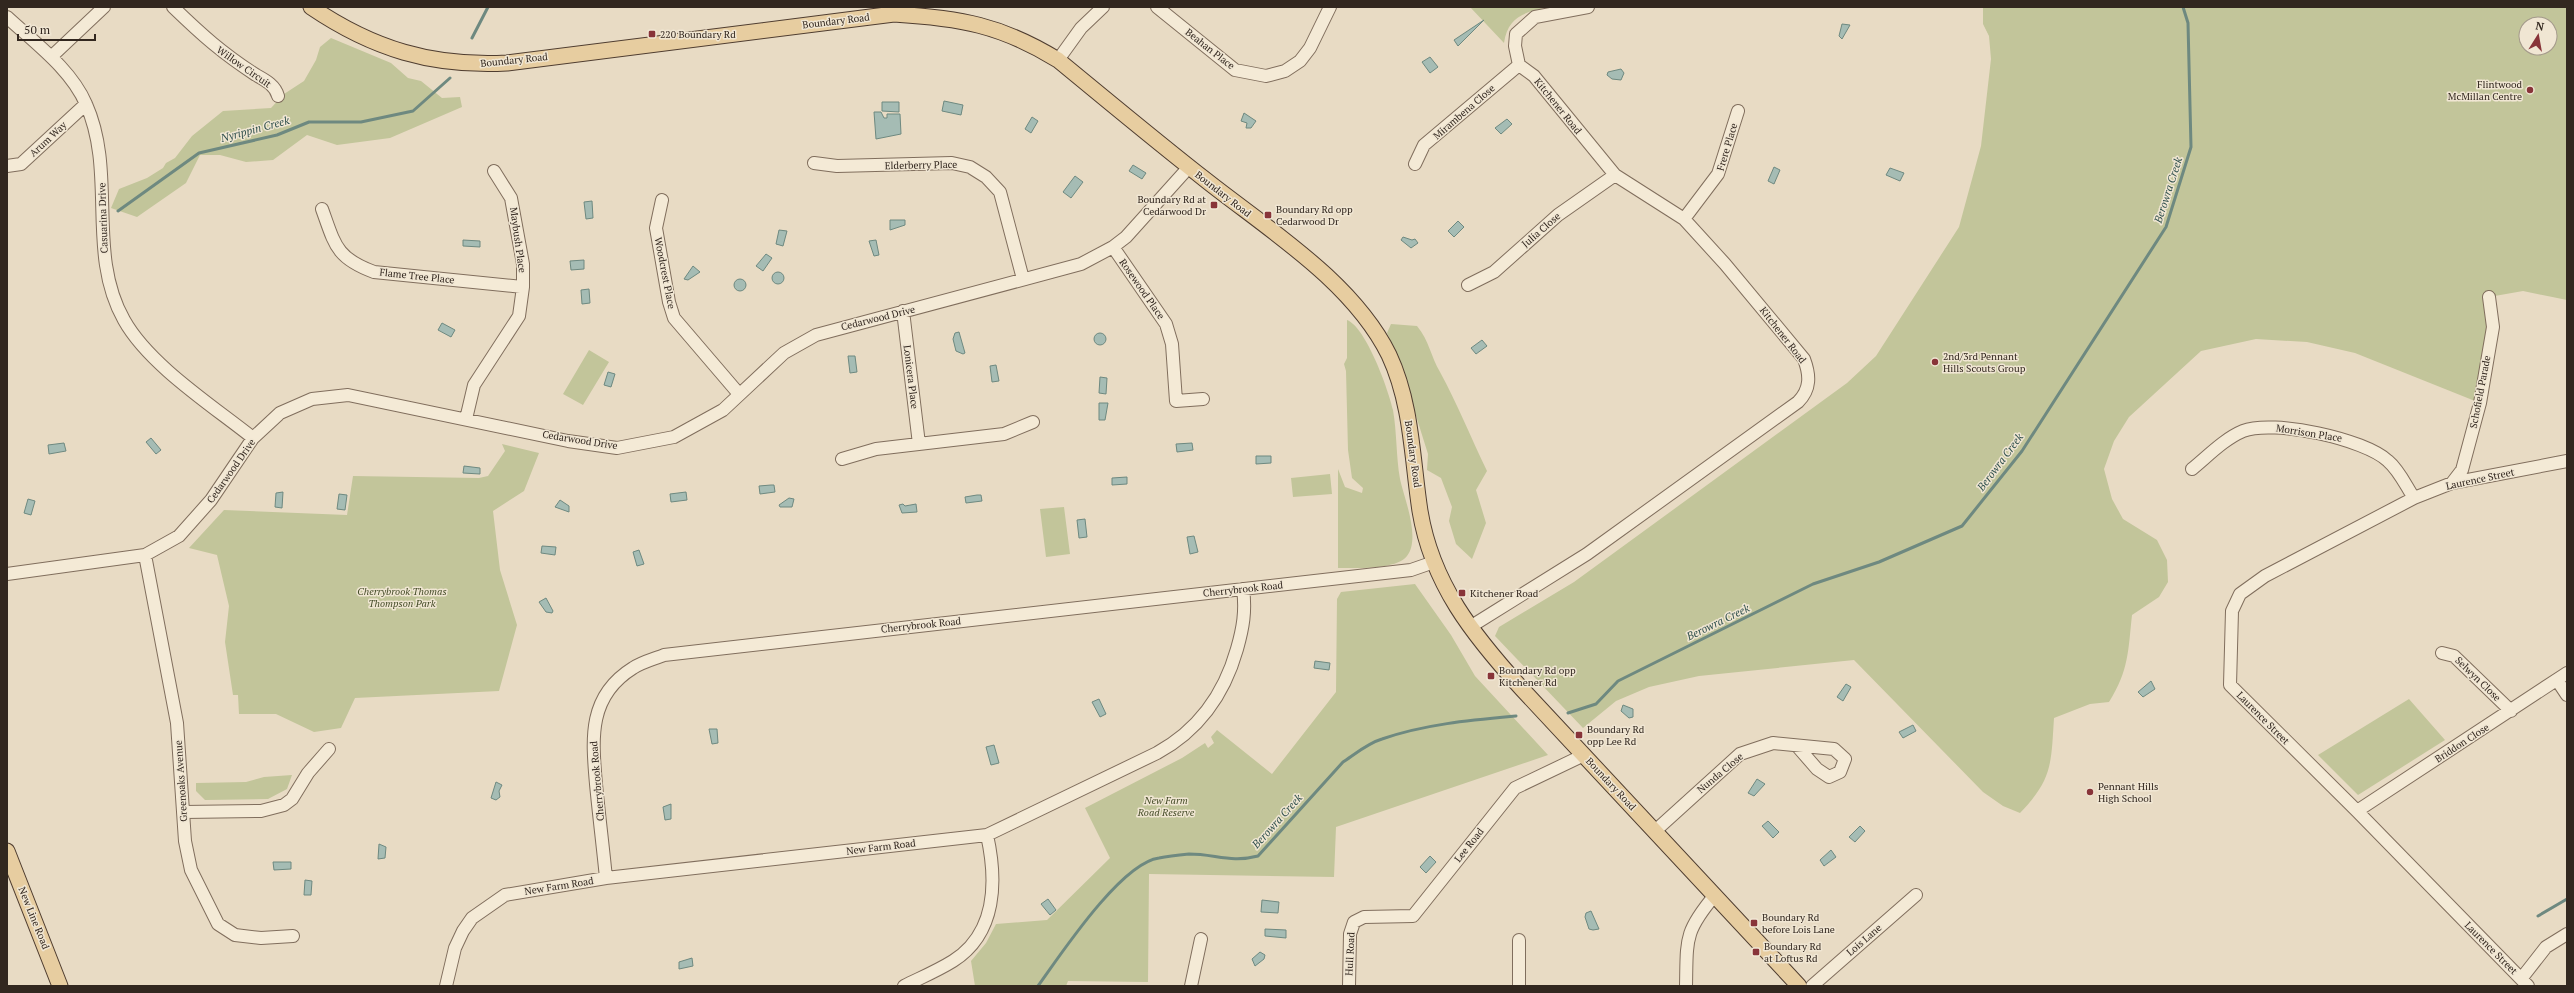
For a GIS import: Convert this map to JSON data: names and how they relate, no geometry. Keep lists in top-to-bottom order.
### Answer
{
  "streets": {
    "main road": ["Boundary Road", "New Line Road"],
    "street": [
      "Beahan Place",
      "Willow Circuit",
      "Kitchener Road",
      "Mirambena Close",
      "Arum Way",
      "Frere Place",
      "Elderberry Place",
      "Casuarina Drive",
      "Julia Close",
      "Maybush Place",
      "Woodcrest Place",
      "Flame Tree Place",
      "Rosewood Place",
      "Cedarwood Drive",
      "Lonicera Place",
      "Schofield Parade",
      "Morrison Place",
      "Laurence Street",
      "Cherrybrook Road",
      "Selwyn Close",
      "Briddon Close",
      "Nunda Close",
      "Greenoaks Avenue",
      "Lee Road",
      "New Farm Road",
      "Lois Lane",
      "Hull Road"
    ]
  },
  "crossings": [
    ["Boundary Road", "Kitchener Road"],
    ["Boundary Road", "Cedarwood Drive"],
    ["Boundary Road", "Cherrybrook Road"],
    ["Boundary Road", "Nunda Close"],
    ["Boundary Road", "Lee Road"],
    ["Kitchener Road", "Mirambena Close"],
    ["Kitchener Road", "Frere Place"],
    ["Kitchener Road", "Julia Close"],
    ["Arum Way", "Casuarina Drive"],
    ["Elderberry Place", "Cedarwood Drive"],
    ["Casuarina Drive", "Cedarwood Drive"],
    ["Maybush Place", "Flame Tree Place"],
    ["Maybush Place", "Cedarwood Drive"],
    ["Woodcrest Place", "Cedarwood Drive"],
    ["Rosewood Place", "Cedarwood Drive"],
    ["Cedarwood Drive", "Lonicera Place"],
    ["Cedarwood Drive", "Greenoaks Avenue"],
    ["Schofield Parade", "Laurence Street"],
    ["Morrison Place", "Laurence Street"],
    ["Laurence Street", "Briddon Close"],
    ["Cherrybrook Road", "New Farm Road"],
    ["Selwyn Close", "Briddon Close"],
    ["Lee Road", "Hull Road"]
  ],
  "water": ["Nyrippin Creek", "Berowra Creek"],
  "parks": ["Cherrybrook Thomas Thompson Park", "New Farm Road Reserve"],
  "places": {
    "transit": [
      "220 Boundary Rd",
      "Boundary Rd at Cedarwood Dr",
      "Boundary Rd opp Cedarwood Dr",
      "Kitchener Road",
      "Boundary Rd opp Kitchener Rd",
      "Boundary Rd opp Lee Rd",
      "Boundary Rd before Lois Lane",
      "Boundary Rd at Loftus Rd"
    ],
    "other": ["Flintwood McMillan Centre", "2nd/3rd Pennant Hills Scouts Group", "Pennant Hills High School"]
  },
  "scale_bar": "50 m",
  "north": "top"
}
